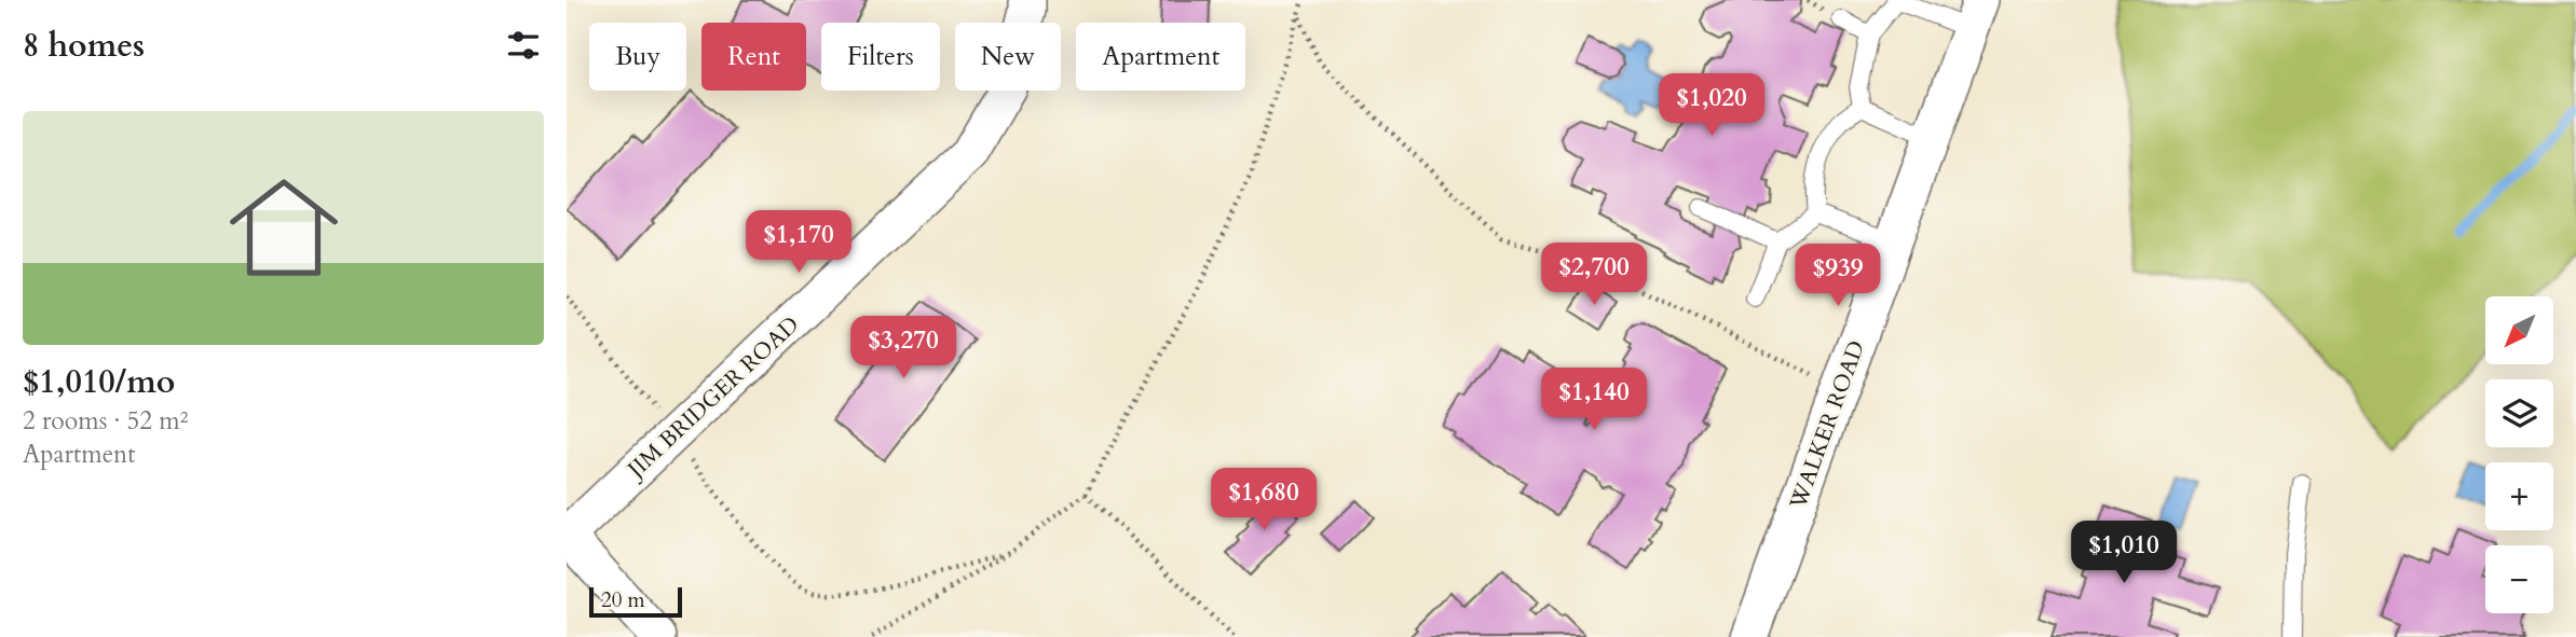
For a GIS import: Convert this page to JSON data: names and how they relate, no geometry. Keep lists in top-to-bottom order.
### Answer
{
  "streets": {
    "street": ["JIM BRIDGER ROAD", "WALKER ROAD"]
  },
  "scale_bar": "20 m",
  "north": "bottom left",
  "page": {
    "heading": "8 homes",
    "chip": [
      "Buy",
      "Rent",
      "Filters",
      "New",
      "Apartment"
    ],
    "price": [
      "$1,020",
      "$1,170",
      "$2,700",
      "$939",
      "$3,270",
      "$1,140",
      "$1,680",
      "$1,010"
    ],
    "list": [
      {
        "name": "$1,010/mo",
        "note": "2 rooms · 52 m² · Apartment"
      }
    ],
    "map_buttons": ["+", "−"],
    "scale": "20 m"
  }
}
